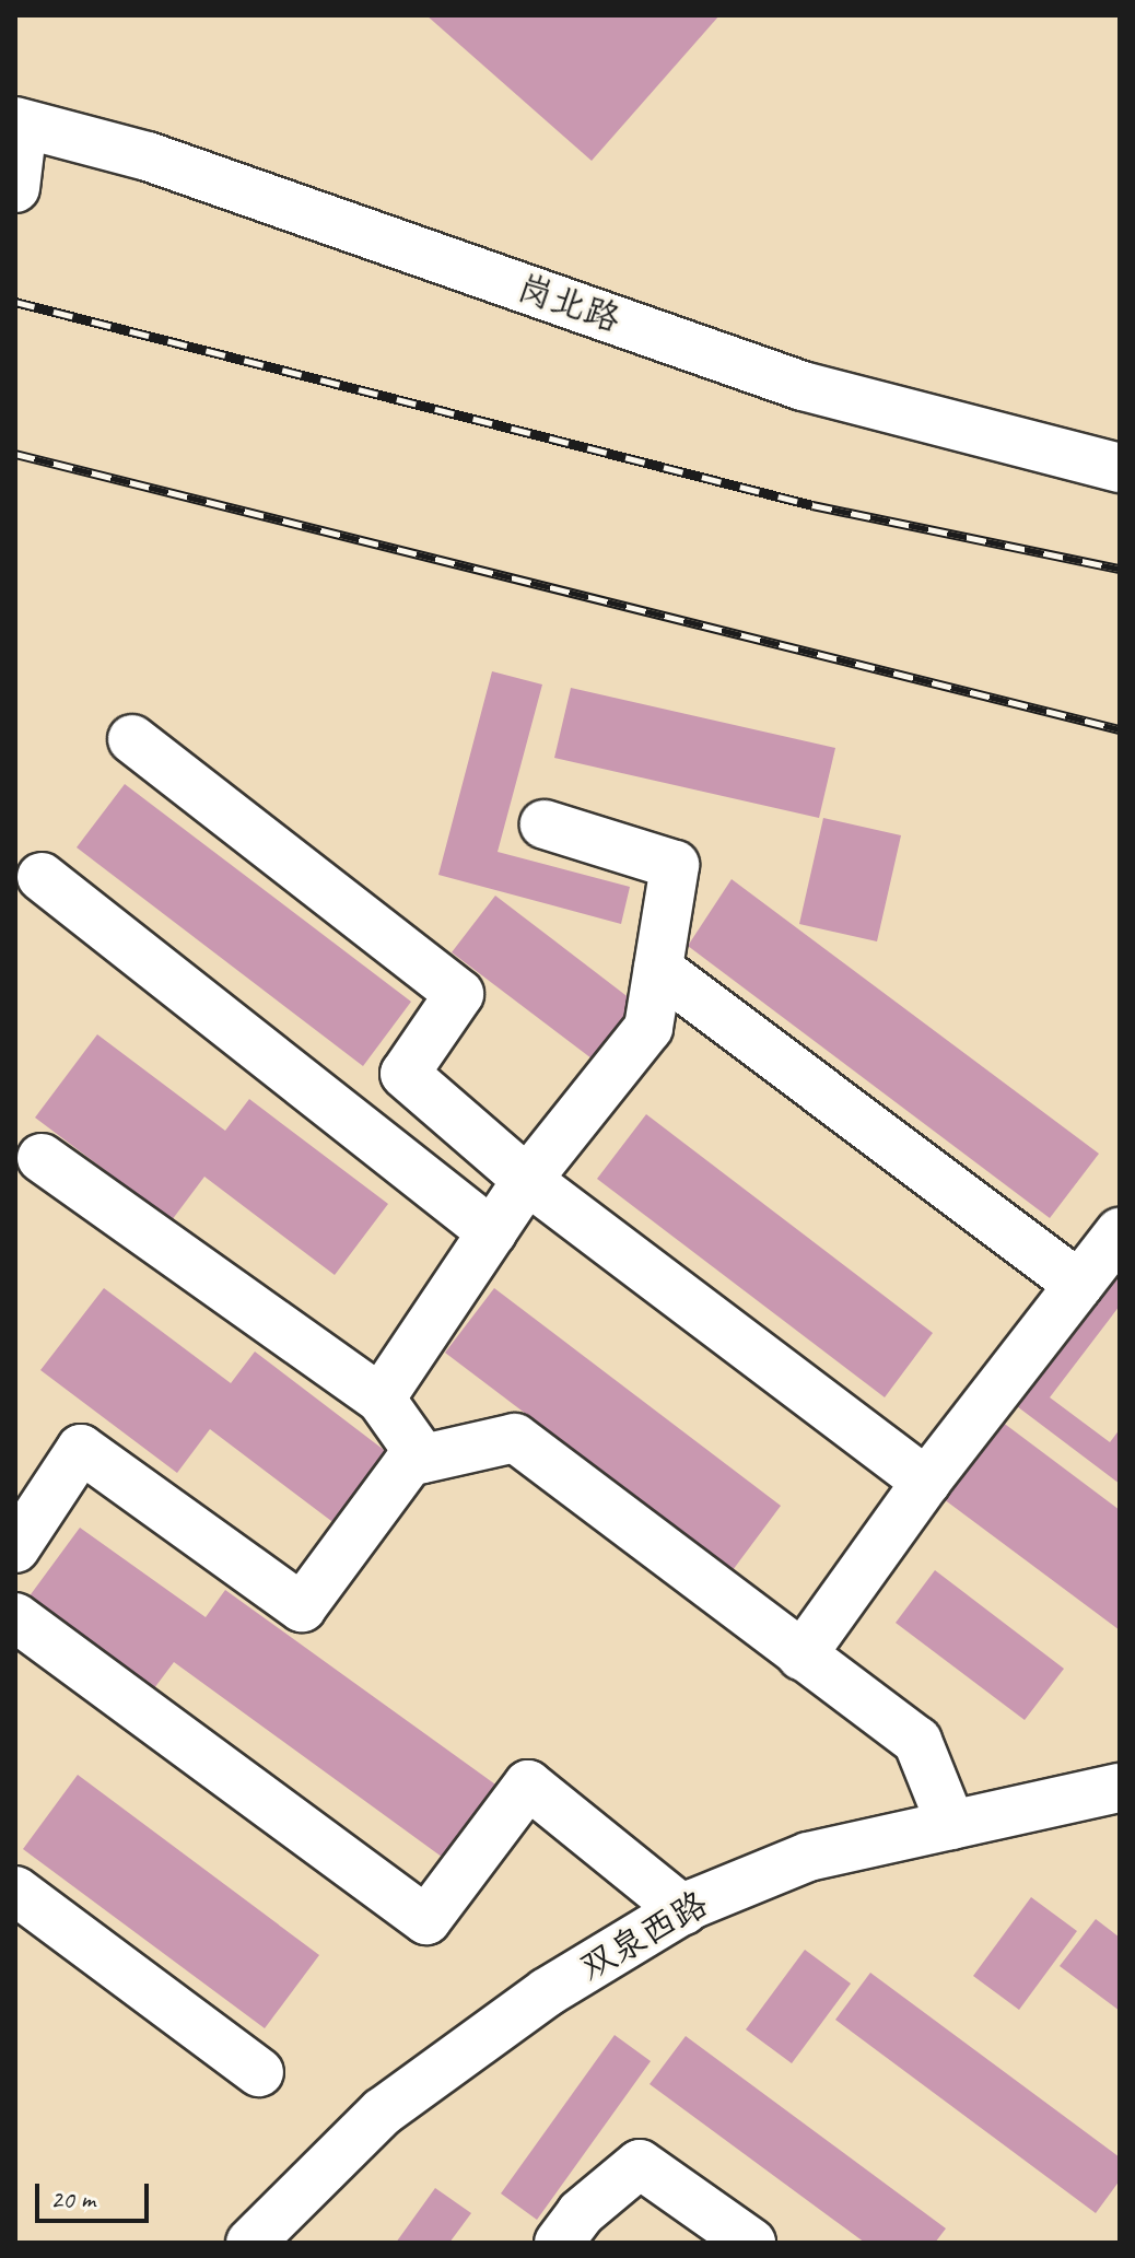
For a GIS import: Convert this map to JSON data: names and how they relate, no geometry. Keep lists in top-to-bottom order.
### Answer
{
  "streets": {
    "street": ["岗北路", "双泉西路"]
  },
  "scale_bar": "20 m"
}
